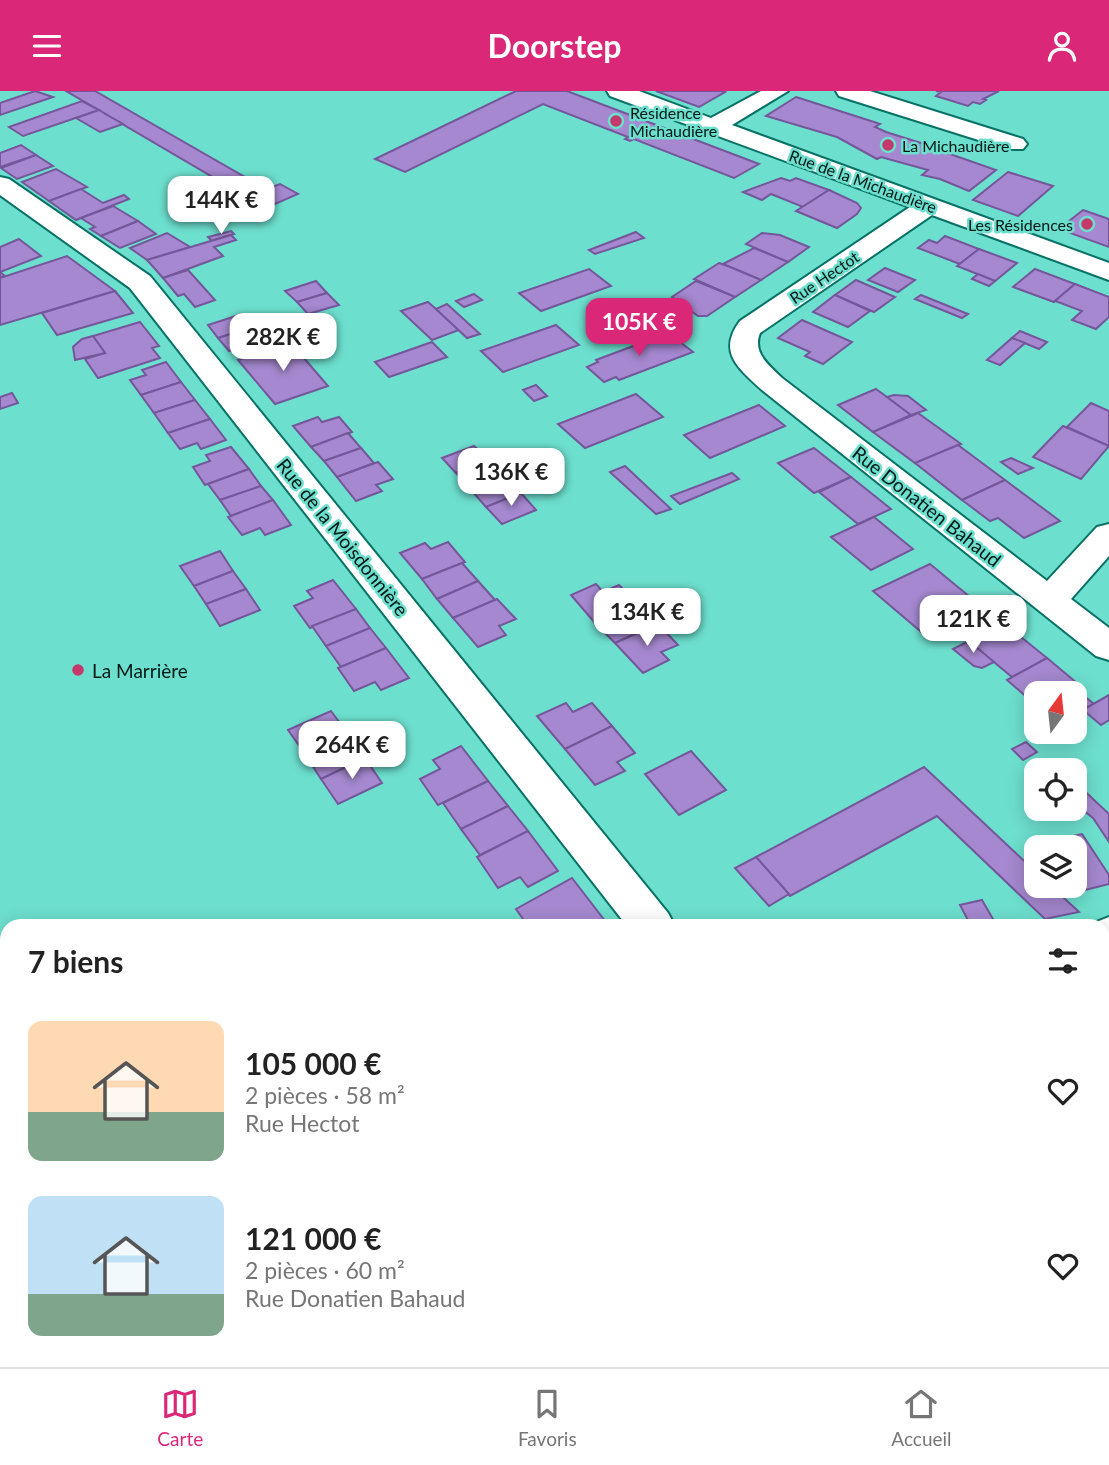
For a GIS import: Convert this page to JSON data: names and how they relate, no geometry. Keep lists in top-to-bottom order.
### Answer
{
  "streets": {
    "street": [
      "Rue de la Michaudière",
      "Rue Hectot",
      "Rue Donatien Bahaud",
      "Rue de la Moisdonnière"
    ]
  },
  "crossings": [
    ["Rue de la Michaudière", "Rue Hectot"],
    ["Rue Hectot", "Rue Donatien Bahaud"]
  ],
  "places": [
    "Résidence Michaudière",
    "La Michaudière",
    "Les Résidences",
    "La Marrière"
  ],
  "north": "top",
  "page": {
    "header": "Doorstep",
    "price": [
      "144K €",
      "105K €",
      "282K €",
      "136K €",
      "134K €",
      "121K €",
      "264K €"
    ],
    "heading": "7 biens",
    "list": [
      {
        "name": "105 000 €",
        "note": "2 pièces · 58 m² · Rue Hectot"
      },
      {
        "name": "121 000 €",
        "note": "2 pièces · 60 m² · Rue Donatien Bahaud"
      }
    ],
    "tabs": ["Carte", "Favoris", "Accueil"]
  }
}
